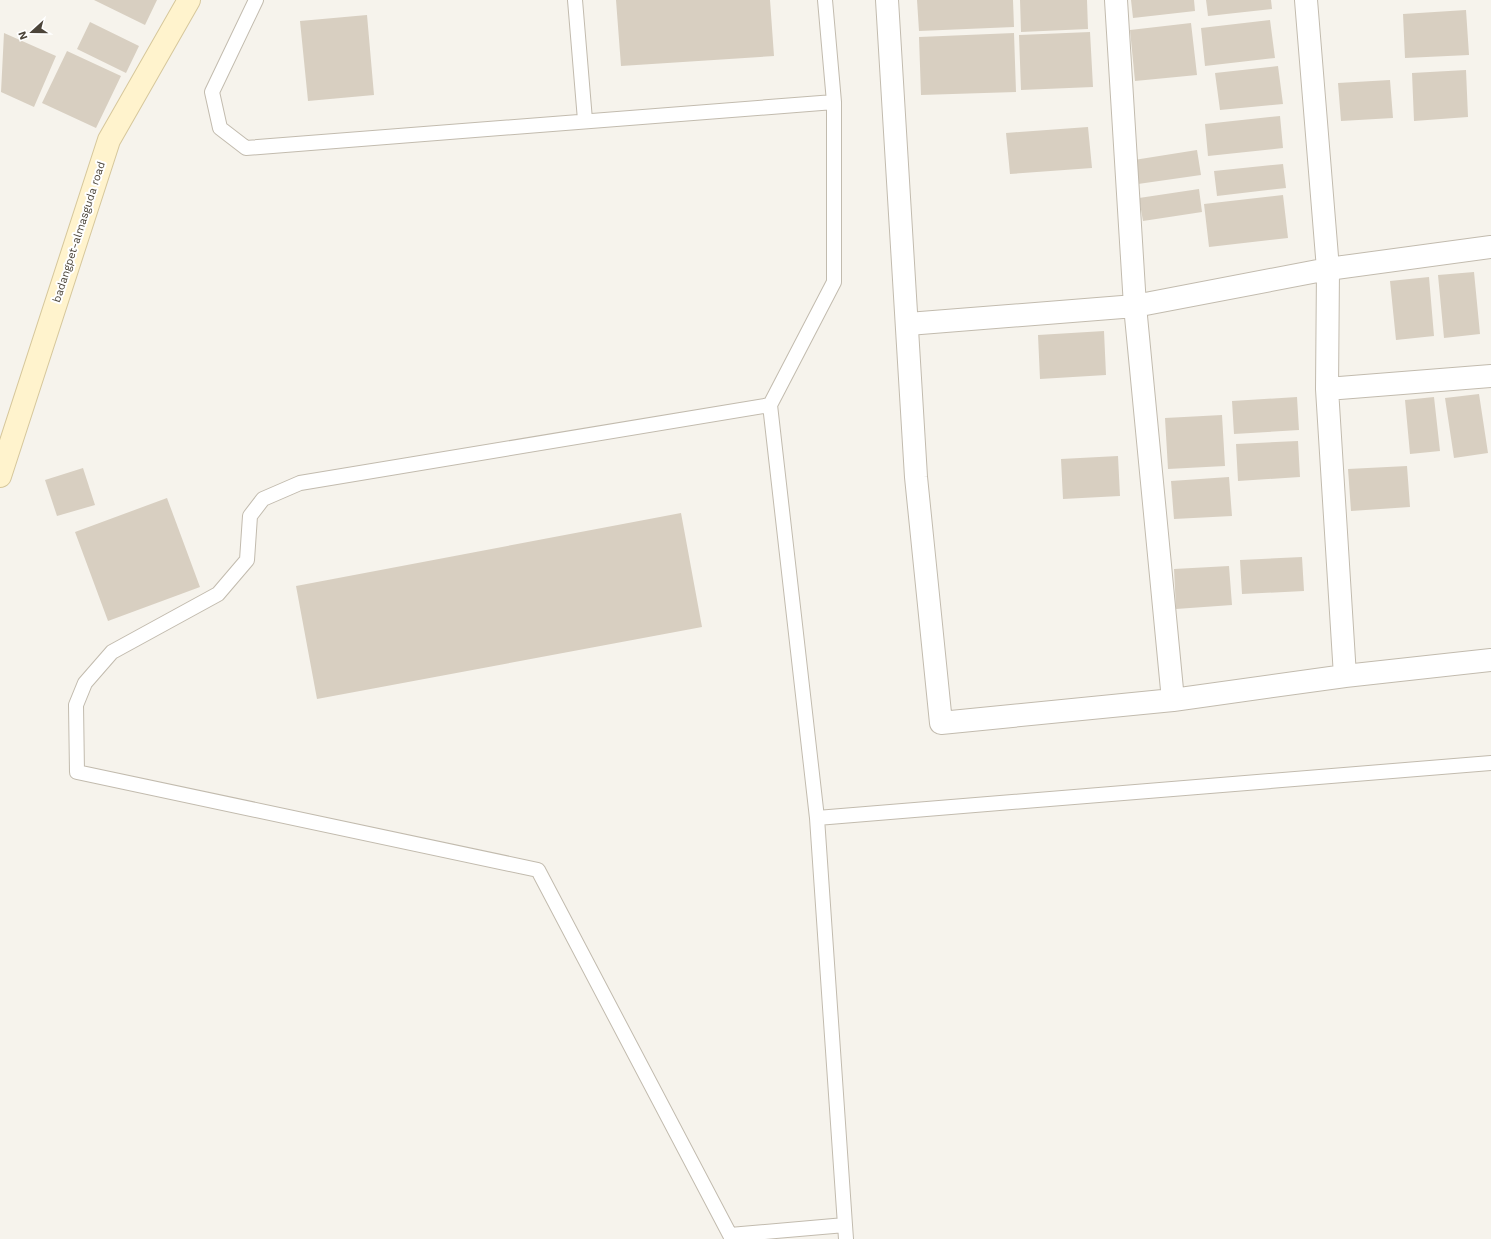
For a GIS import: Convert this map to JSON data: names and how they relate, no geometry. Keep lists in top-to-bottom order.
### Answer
{
  "streets": {
    "street": ["badangpet-almasguda road"]
  },
  "north": "left"
}
